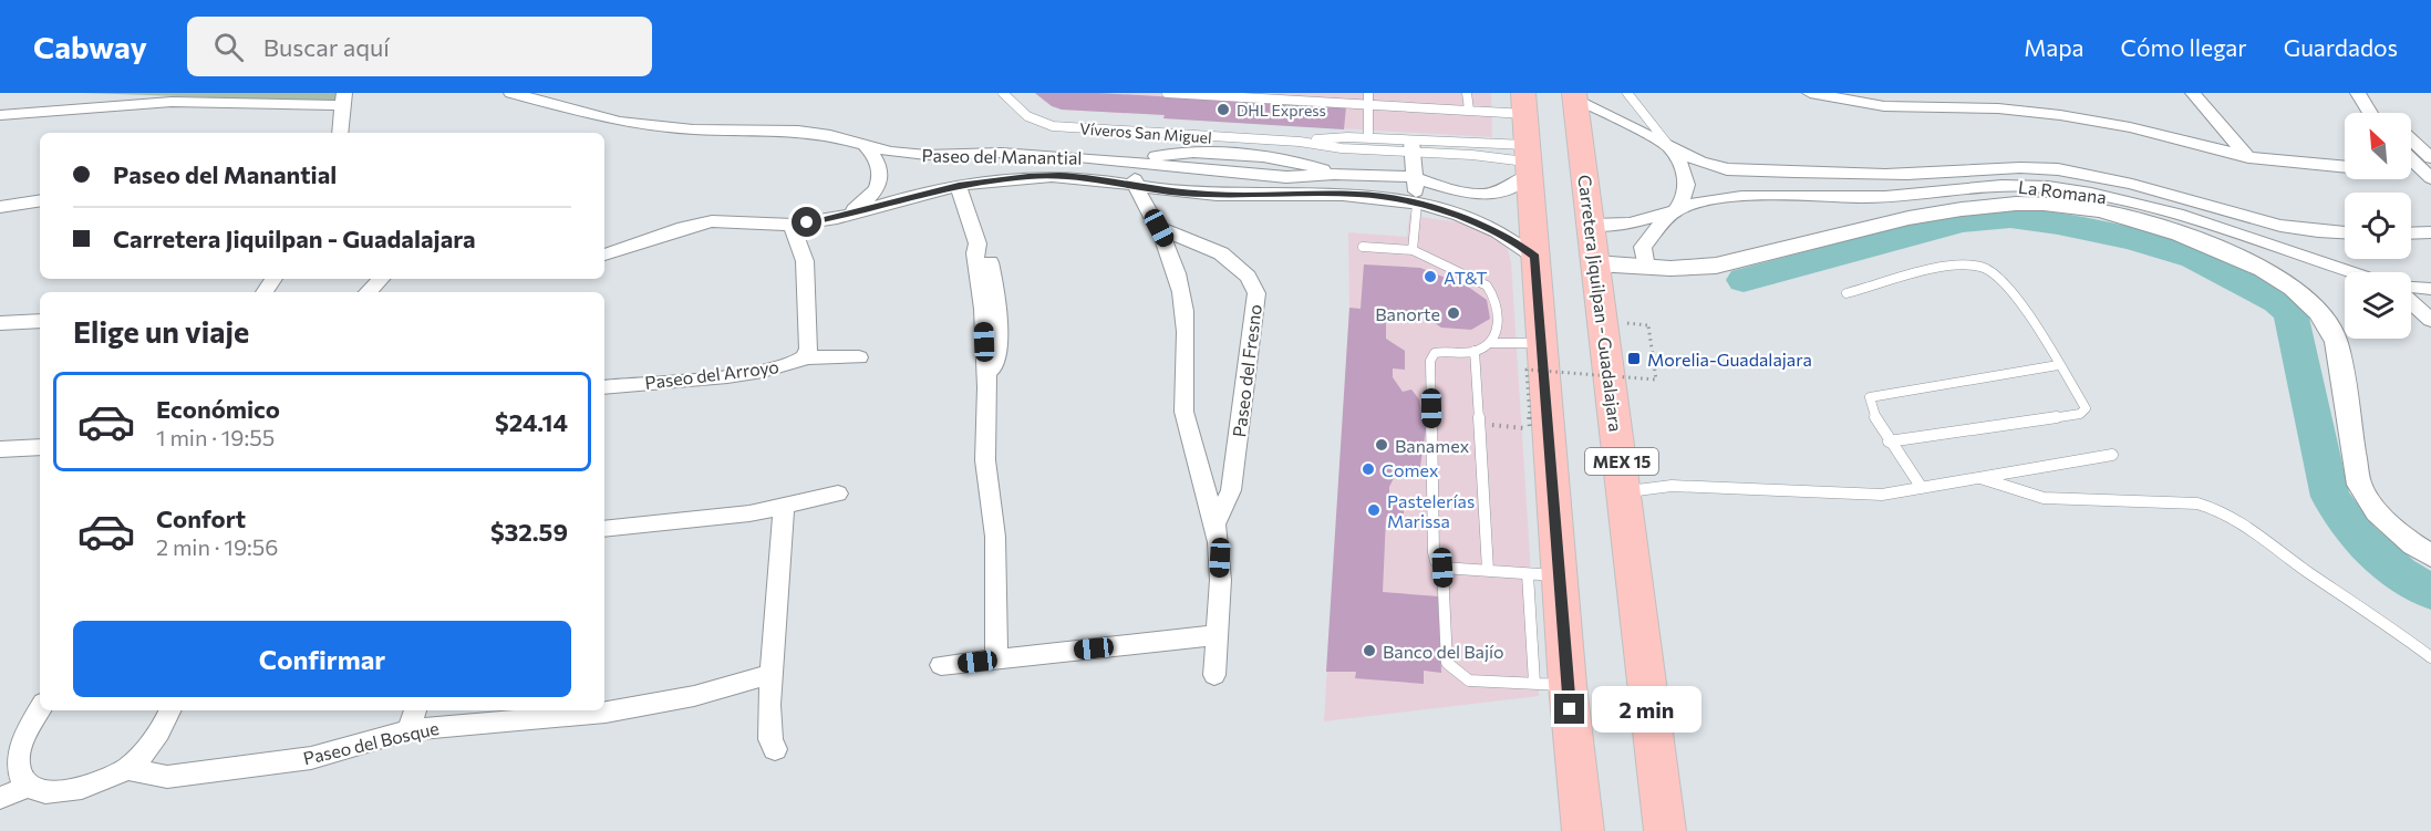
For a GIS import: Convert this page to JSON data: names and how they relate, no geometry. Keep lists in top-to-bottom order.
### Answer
{
  "streets": {
    "highway": ["Carretera Jiquilpan - Guadalajara", "MEX 15"],
    "street": [
      "Paseo del Manantial",
      "La Romana",
      "Paseo del Fresno",
      "Paseo del Arroyo",
      "Paseo del Bosque"
    ],
    "lane": ["Víveros San Miguel"]
  },
  "crossings": [
    ["Paseo del Manantial", "Paseo del Arroyo"],
    ["La Romana", "Carretera Jiquilpan - Guadalajara"]
  ],
  "places": {
    "other": [
      "DHL Express",
      "AT&T",
      "Banorte",
      "Banamex",
      "Comex",
      "Pastelerías Marissa",
      "Banco del Bajío"
    ],
    "transit": ["Morelia-Guadalajara"]
  },
  "north": "top left",
  "page": {
    "header": "Cabway",
    "search": "Buscar aquí",
    "nav": ["Mapa", "Cómo llegar", "Guardados"],
    "banner": ["Paseo del Manantial", "Carretera Jiquilpan - Guadalajara"],
    "heading": "Elige un viaje",
    "list": [
      {
        "name": "Económico",
        "note": "1 min · 19:55",
        "value": "$24.14"
      },
      {
        "name": "Confort",
        "note": "2 min · 19:56",
        "value": "$32.59"
      }
    ],
    "buttons": "Confirmar",
    "bubble": "2 min"
  }
}
